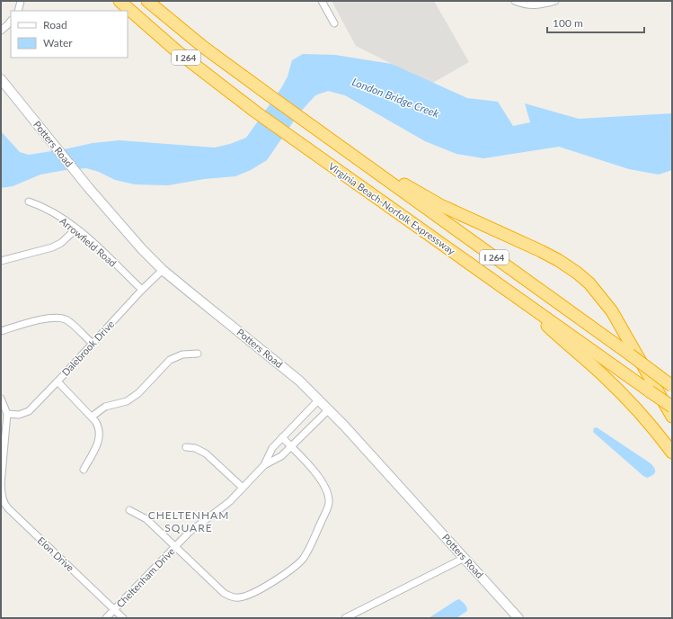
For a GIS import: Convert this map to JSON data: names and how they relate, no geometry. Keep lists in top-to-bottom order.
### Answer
{
  "streets": {
    "highway": ["I 264", "Virginia Beach-Norfolk Expressway"],
    "street": [
      "Potters Road",
      "Arrowfield Road",
      "Dalebrook Drive",
      "Elon Drive",
      "Cheltenham Drive"
    ]
  },
  "crossings": [
    ["Potters Road", "Dalebrook Drive"],
    ["Potters Road", "Cheltenham Drive"],
    ["Arrowfield Road", "Dalebrook Drive"],
    ["Dalebrook Drive", "Elon Drive"],
    ["Elon Drive", "Cheltenham Drive"]
  ],
  "districts": ["CHELTENHAM SQUARE"],
  "water": ["London Bridge Creek"],
  "legend": ["Road", "Water"],
  "scale_bar": "100 m"
}
